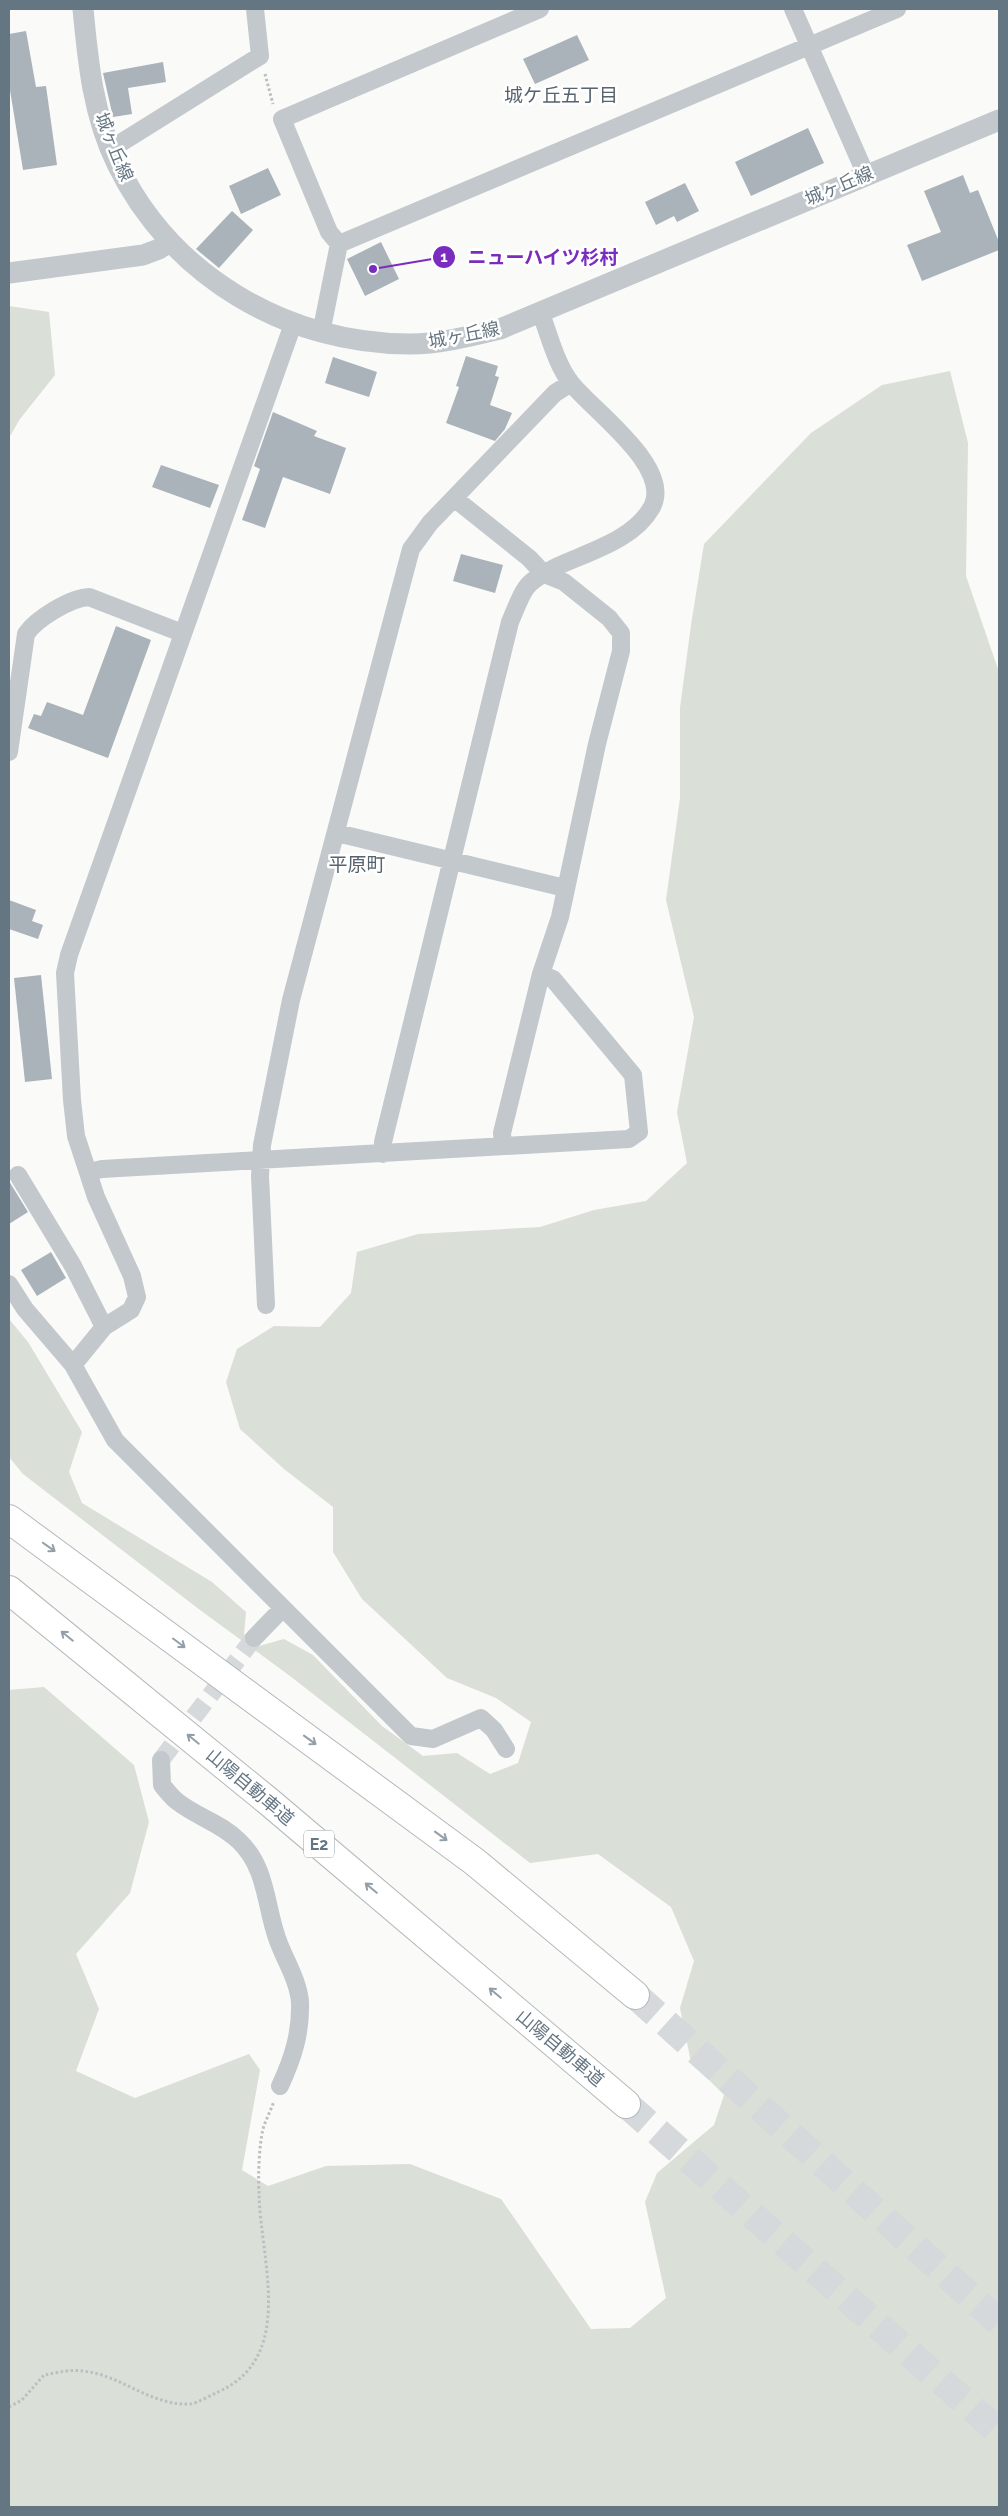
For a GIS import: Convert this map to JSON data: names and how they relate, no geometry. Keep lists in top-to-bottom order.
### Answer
{
  "streets": {
    "highway": ["山陽自動車道", "E2"],
    "street": ["城ヶ丘線"]
  },
  "districts": ["城ケ丘五丁目", "平原町"],
  "places": ["ニューハイツ杉村"]
}
